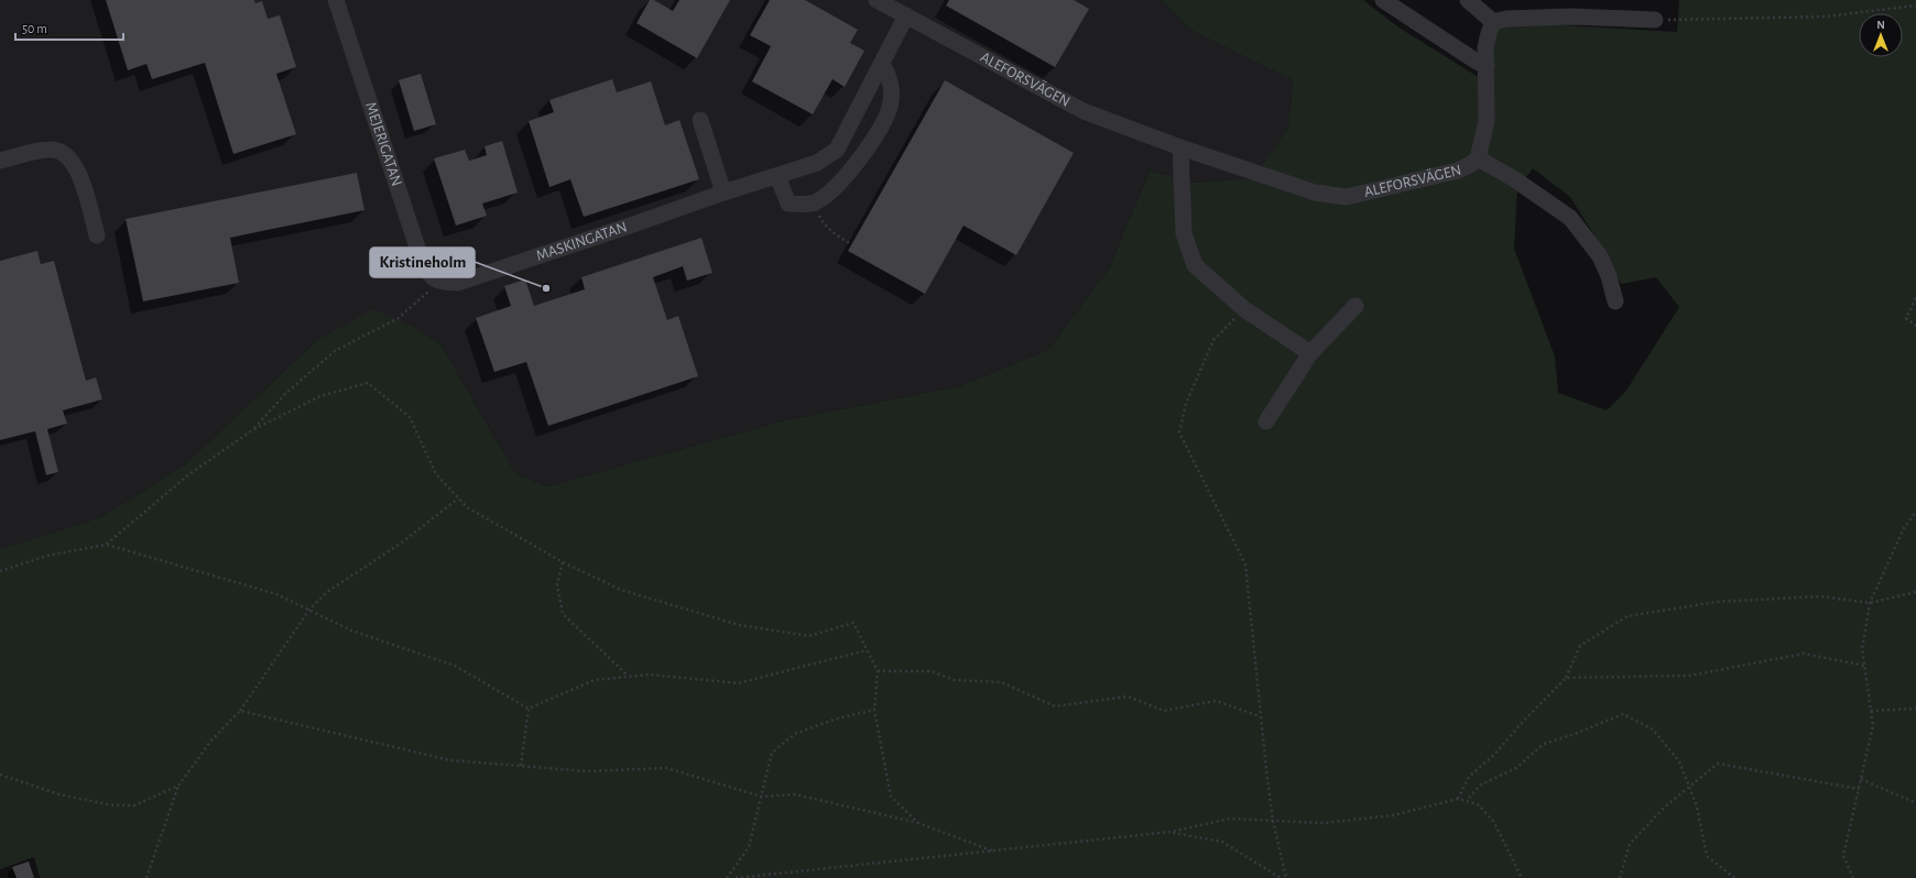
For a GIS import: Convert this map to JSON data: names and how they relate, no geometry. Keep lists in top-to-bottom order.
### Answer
{
  "streets": {
    "street": ["ALEFORSVÄGEN", "MEJERIGATAN", "MASKINGATAN"]
  },
  "crossings": [
    ["ALEFORSVÄGEN", "MASKINGATAN"],
    ["MEJERIGATAN", "MASKINGATAN"]
  ],
  "places": ["Kristineholm"],
  "scale_bar": "50 m",
  "north": "top"
}
